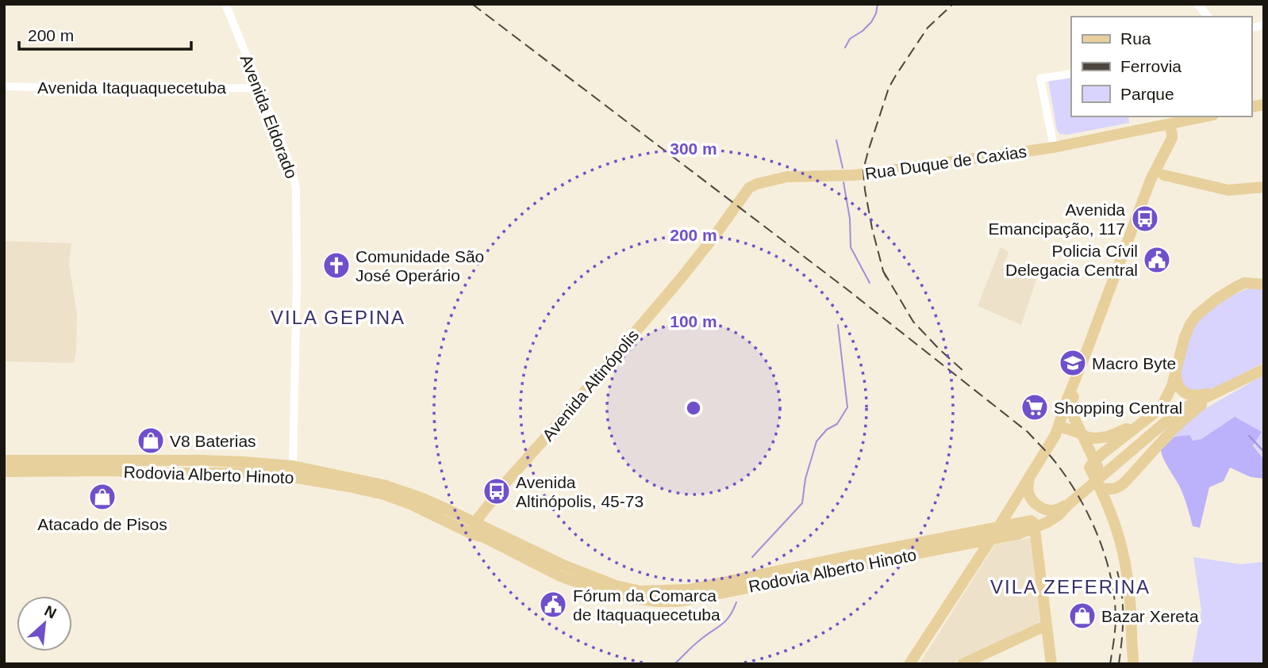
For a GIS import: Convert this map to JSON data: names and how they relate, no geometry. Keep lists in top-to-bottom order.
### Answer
{
  "streets": {
    "main road": ["Rua Duque de Caxias", "Avenida Altinópolis", "Rodovia Alberto Hinoto"],
    "street": ["Avenida Itaquaquecetuba", "Avenida Eldorado"]
  },
  "crossings": [
    ["Avenida Itaquaquecetuba", "Avenida Eldorado"],
    ["Avenida Eldorado", "Rodovia Alberto Hinoto"],
    ["Rua Duque de Caxias", "Avenida Altinópolis"],
    ["Avenida Altinópolis", "Rodovia Alberto Hinoto"]
  ],
  "districts": ["VILA GEPINA", "VILA ZEFERINA"],
  "places": {
    "bus stop": ["Avenida Emancipação, 117", "Avenida Altinópolis, 45-73"],
    "public building": ["Policia Cívil Delegacia Central", "Fórum da Comarca de Itaquaquecetuba"],
    "church": ["Comunidade São José Operário"],
    "school or university": ["Macro Byte"],
    "supermarket": ["Shopping Central"],
    "shop": ["V8 Baterias", "Atacado de Pisos", "Bazar Xereta"]
  },
  "legend": ["Rua", "Ferrovia", "Parque"],
  "scale_bar": "200 m",
  "north": "top right",
  "rings": ["300 m", "200 m", "100 m"]
}
